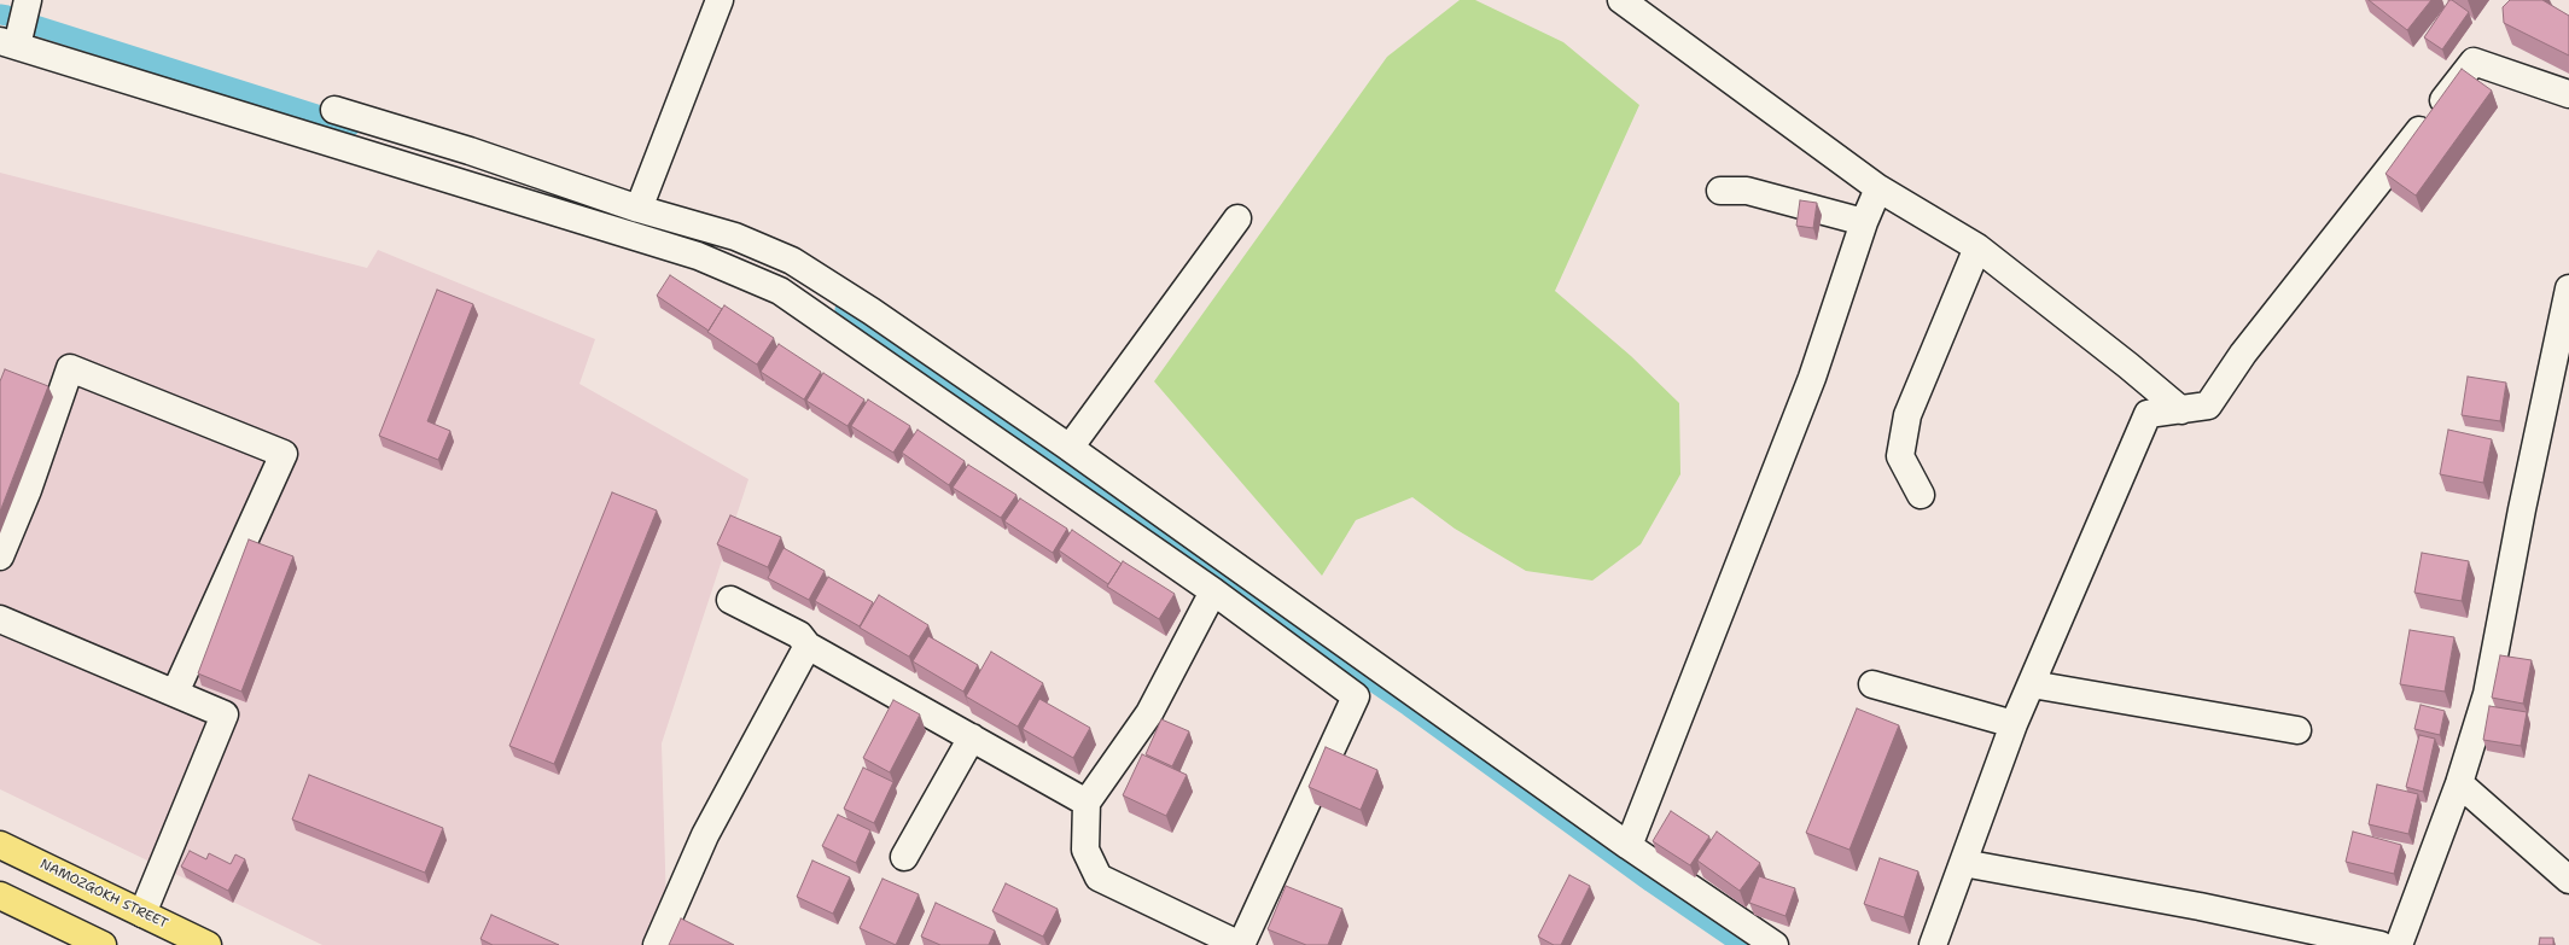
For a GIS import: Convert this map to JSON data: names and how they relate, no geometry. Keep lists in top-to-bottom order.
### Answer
{
  "streets": {
    "main road": ["NAMOZGOKH STREET"]
  }
}
